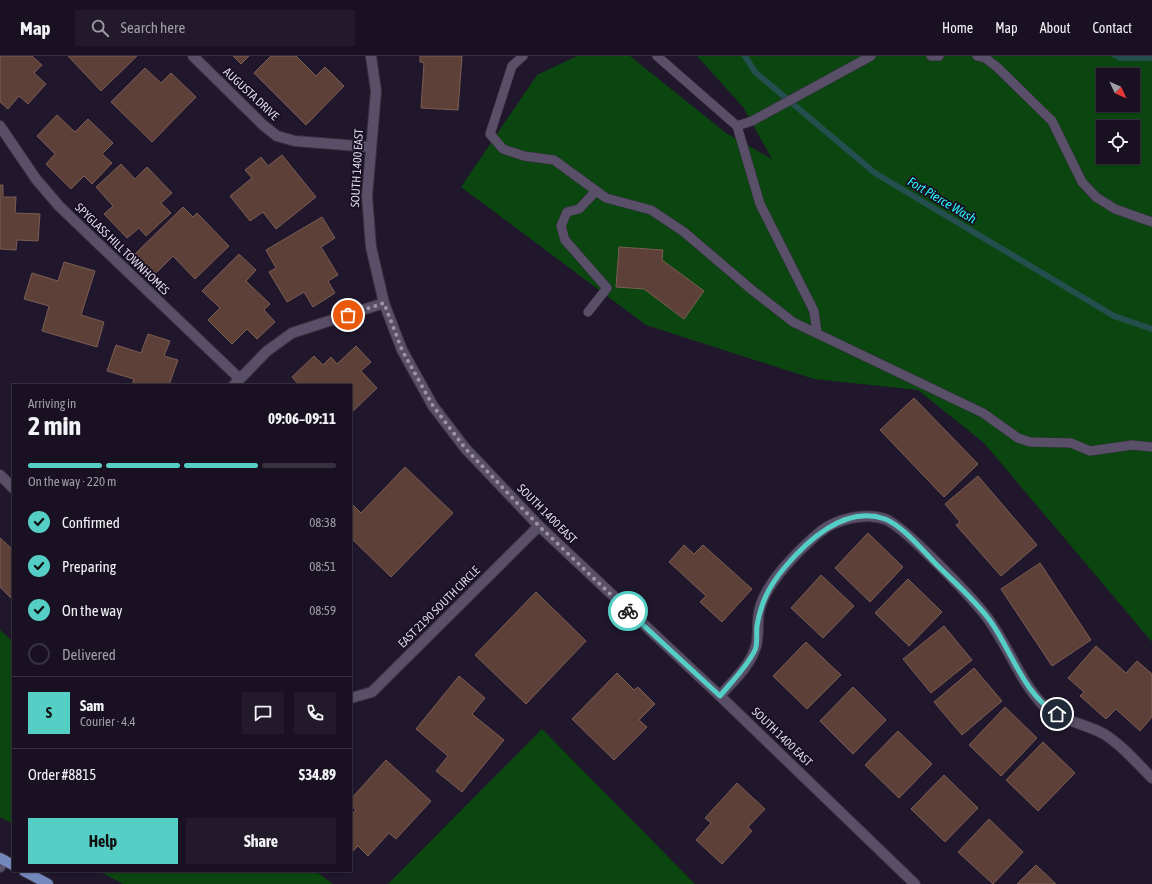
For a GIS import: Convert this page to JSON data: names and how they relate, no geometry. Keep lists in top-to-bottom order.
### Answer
{
  "streets": {
    "street": [
      "AUGUSTA DRIVE",
      "SOUTH 1400 EAST",
      "SPYGLASS HILL TOWNHOMES",
      "EAST 2190 SOUTH CIRCLE"
    ]
  },
  "crossings": [
    ["AUGUSTA DRIVE", "SOUTH 1400 EAST"],
    ["SOUTH 1400 EAST", "SPYGLASS HILL TOWNHOMES"],
    ["SOUTH 1400 EAST", "EAST 2190 SOUTH CIRCLE"]
  ],
  "water": ["Fort Pierce Wash"],
  "north": "bottom right",
  "page": {
    "header": "Map",
    "search": "Search here",
    "nav": [
      "Home",
      "Map",
      "About",
      "Contact"
    ],
    "heading": ["2 min", "Arriving in", "09:06–09:11"],
    "panel": [
      "Sam",
      "Courier · 4.4",
      "Order #8815",
      "$34.89"
    ],
    "bar": "On the way · 220 m",
    "list": [
      ["Confirmed", "08:38"],
      ["Preparing", "08:51"],
      ["On the way", "08:59"],
      "Delivered"
    ],
    "round": "S",
    "buttons": ["Help", "Share"]
  }
}
